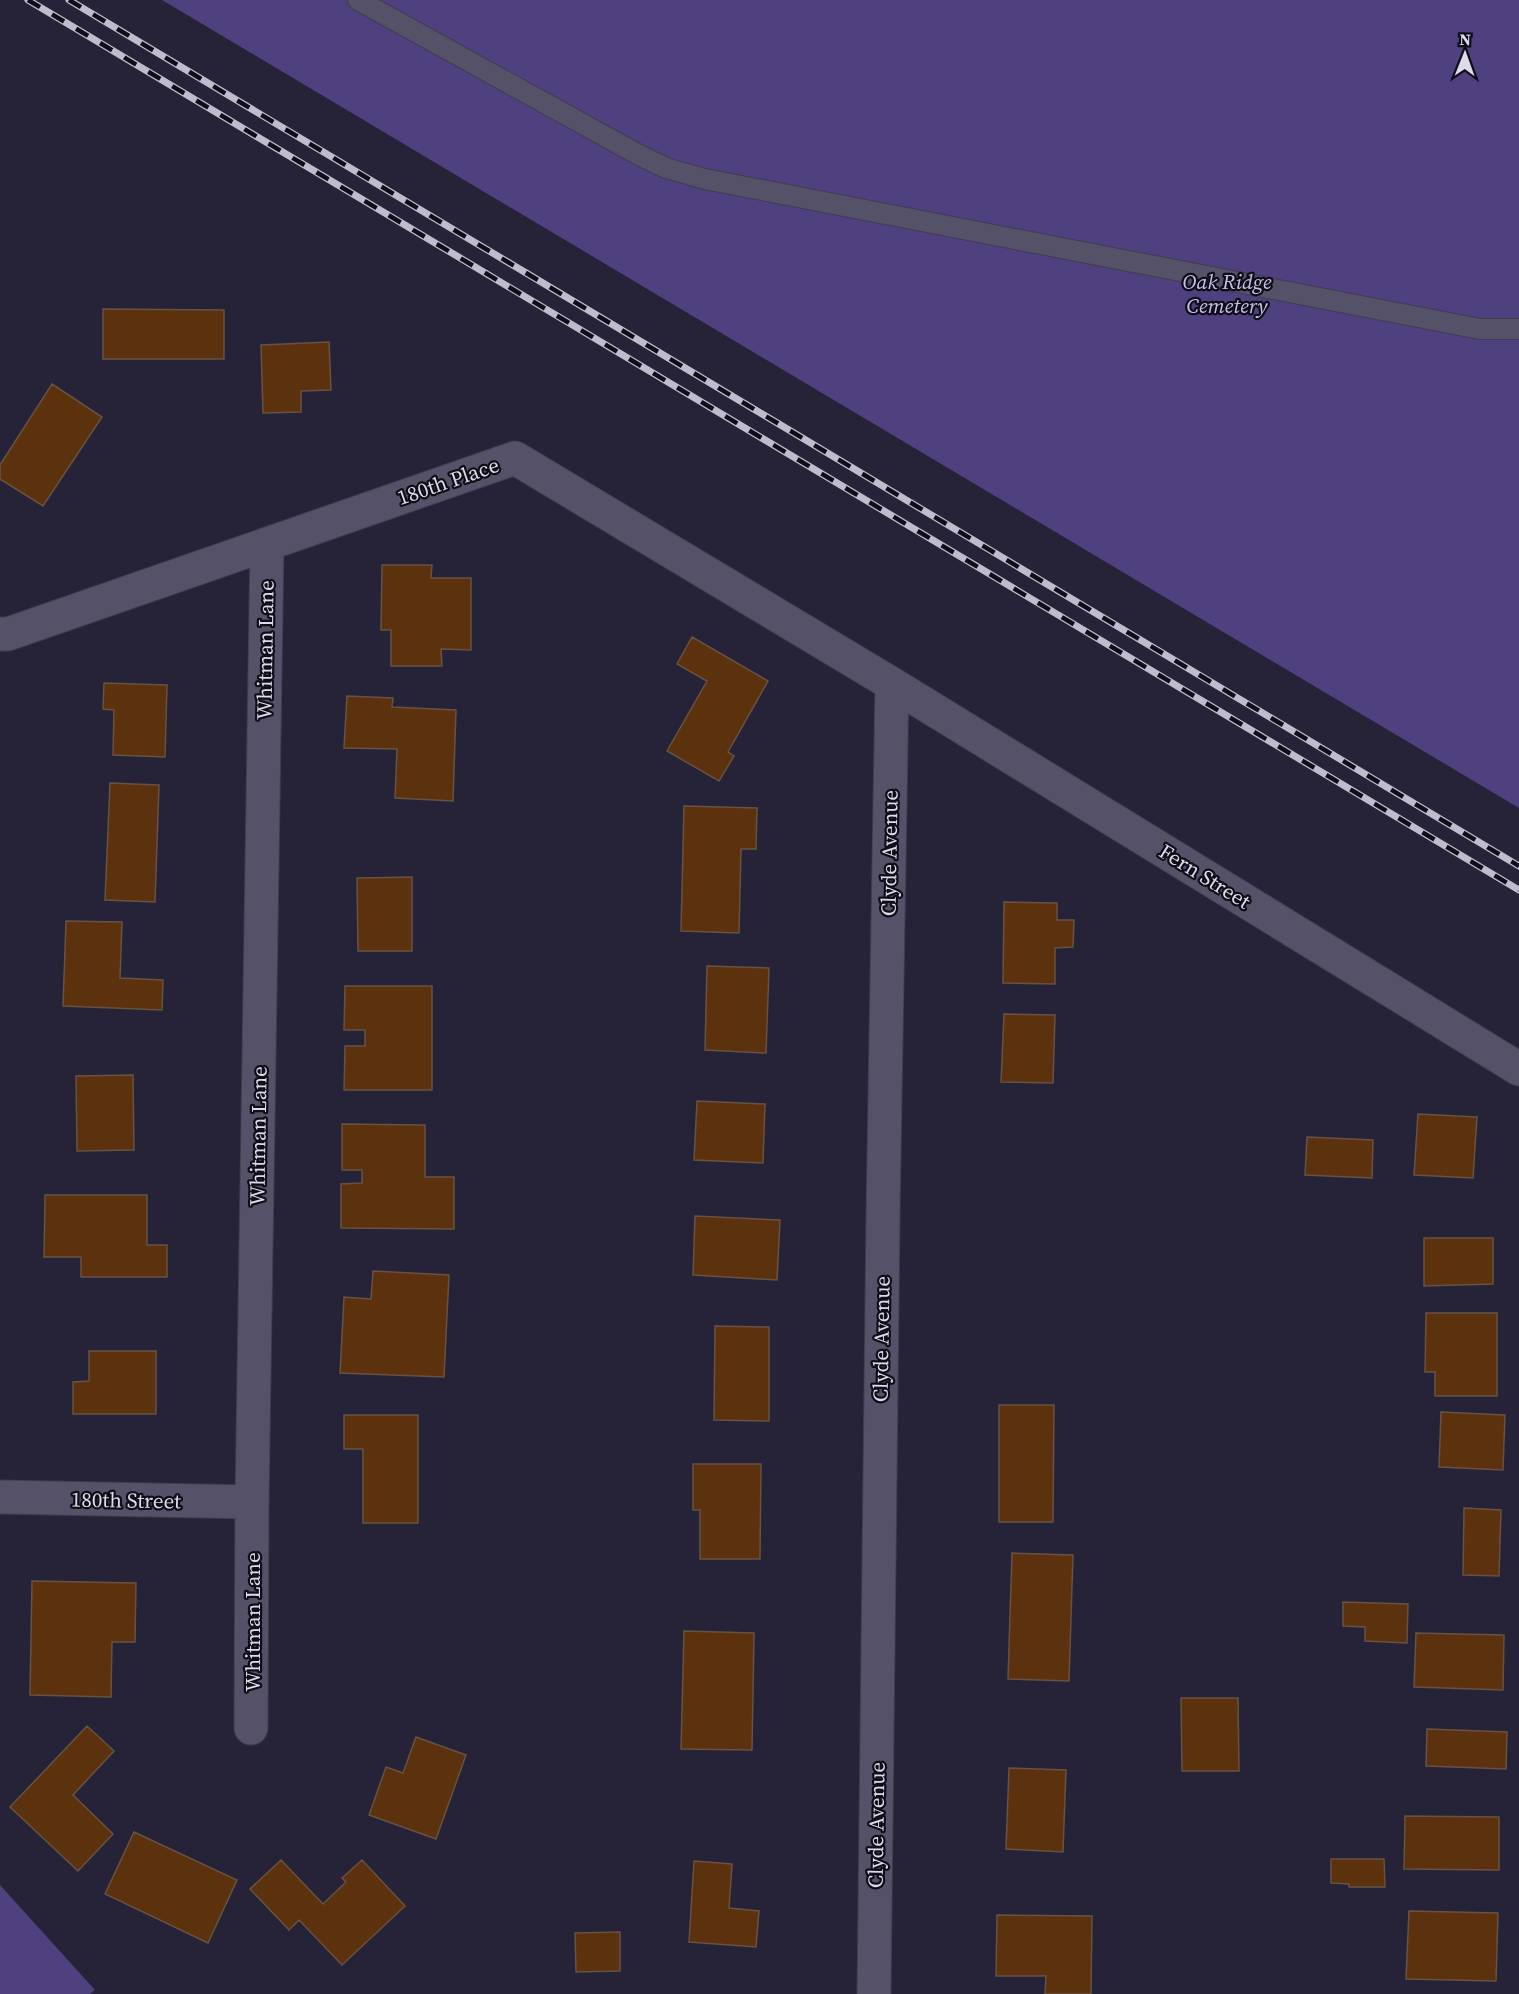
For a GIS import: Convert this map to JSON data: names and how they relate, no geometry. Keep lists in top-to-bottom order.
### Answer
{
  "streets": {
    "street": [
      "180th Place",
      "Whitman Lane",
      "Clyde Avenue",
      "Fern Street",
      "180th Street"
    ]
  },
  "crossings": [
    ["180th Place", "Whitman Lane"],
    ["180th Place", "Clyde Avenue"],
    ["180th Place", "Fern Street"],
    ["Whitman Lane", "180th Street"],
    ["Clyde Avenue", "Fern Street"]
  ],
  "parks": ["Oak Ridge Cemetery"],
  "north": "top"
}
